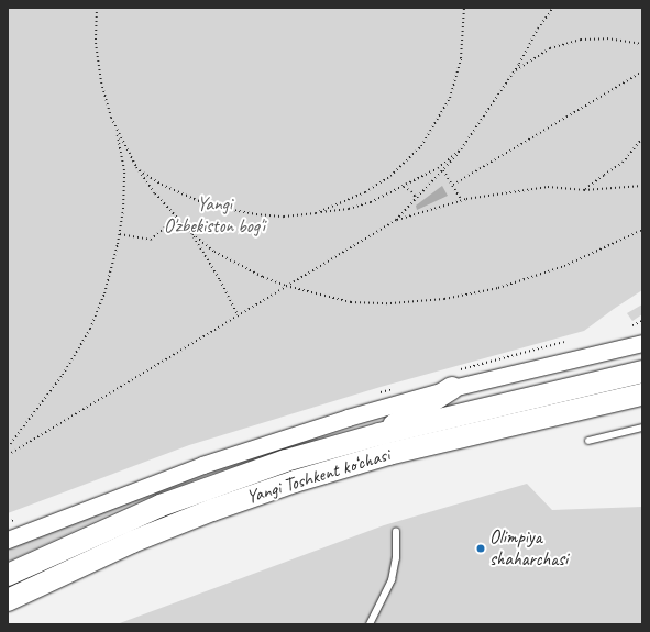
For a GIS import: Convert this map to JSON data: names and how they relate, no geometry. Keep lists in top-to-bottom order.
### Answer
{
  "streets": {
    "highway": ["Yangi Toshkent ko‘chasi"]
  },
  "parks": ["Yangi O'zbekiston bog'i"],
  "places": ["Olimpiya shaharchasi"]
}
